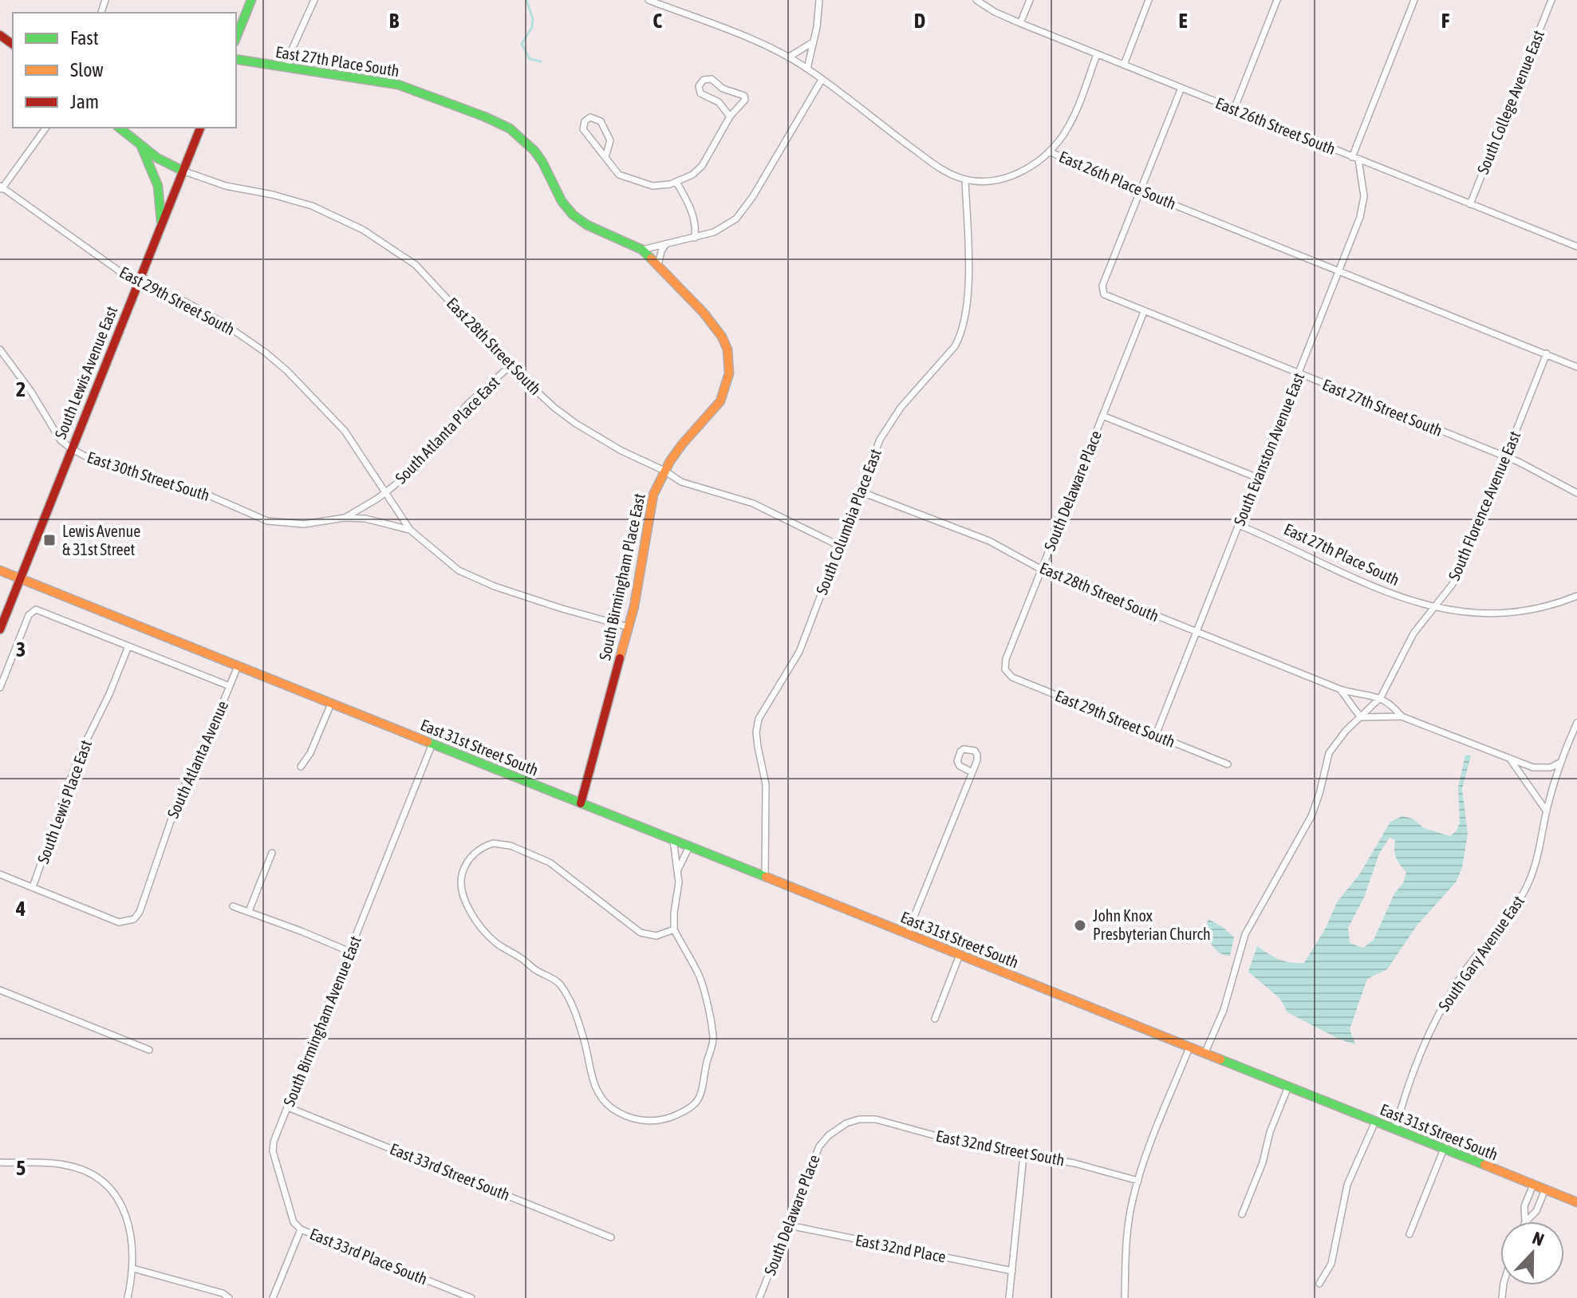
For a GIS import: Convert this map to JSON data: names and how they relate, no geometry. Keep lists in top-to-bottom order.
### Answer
{
  "streets": {
    "main road": [
      "East 27th Place South",
      "South Lewis Avenue East",
      "South Birmingham Place East",
      "East 31st Street South"
    ],
    "street": [
      "South College Avenue East",
      "East 26th Street South",
      "East 26th Place South",
      "East 29th Street South",
      "East 28th Street South",
      "East 27th Street South",
      "South Atlanta Place East",
      "South Evanston Avenue East",
      "East 30th Street South",
      "South Delaware Place",
      "South Florence Avenue East",
      "South Columbia Place East",
      "South Atlanta Avenue",
      "South Lewis Place East",
      "South Gary Avenue East",
      "South Birmingham Avenue East",
      "East 32nd Street South",
      "East 33rd Street South",
      "East 32nd Place",
      "East 33rd Place South"
    ]
  },
  "crossings": [
    ["East 27th Place South", "South Evanston Avenue East"],
    ["East 27th Place South", "South Florence Avenue East"],
    ["East 27th Place South", "South Birmingham Place East"],
    ["South College Avenue East", "East 26th Street South"],
    ["East 26th Street South", "South Evanston Avenue East"],
    ["East 26th Place South", "East 27th Street South"],
    ["East 26th Place South", "South Evanston Avenue East"],
    ["East 26th Place South", "South Florence Avenue East"],
    ["East 26th Place South", "South Columbia Place East"],
    ["East 29th Street South", "South Lewis Avenue East"],
    ["East 29th Street South", "South Atlanta Place East"],
    ["East 29th Street South", "South Evanston Avenue East"],
    ["East 29th Street South", "East 30th Street South"],
    ["East 29th Street South", "South Delaware Place"],
    ["East 28th Street South", "South Lewis Avenue East"],
    ["East 28th Street South", "South Atlanta Place East"],
    ["East 28th Street South", "South Evanston Avenue East"],
    ["East 28th Street South", "South Delaware Place"],
    ["East 28th Street South", "South Florence Avenue East"],
    ["East 28th Street South", "South Columbia Place East"],
    ["East 28th Street South", "South Birmingham Place East"],
    ["South Lewis Avenue East", "East 30th Street South"],
    ["South Lewis Avenue East", "East 31st Street South"],
    ["East 27th Street South", "South Evanston Avenue East"],
    ["East 27th Street South", "South Delaware Place"],
    ["East 27th Street South", "South Florence Avenue East"],
    ["South Atlanta Place East", "East 30th Street South"],
    ["East 30th Street South", "South Birmingham Place East"],
    ["South Delaware Place", "East 32nd Street South"],
    ["South Delaware Place", "East 32nd Place"],
    ["South Florence Avenue East", "East 31st Street South"],
    ["South Columbia Place East", "East 31st Street South"],
    ["South Birmingham Place East", "East 31st Street South"],
    ["East 31st Street South", "South Atlanta Avenue"],
    ["East 31st Street South", "South Gary Avenue East"],
    ["East 31st Street South", "South Birmingham Avenue East"],
    ["South Atlanta Avenue", "South Lewis Place East"],
    ["South Birmingham Avenue East", "East 33rd Street South"],
    ["South Birmingham Avenue East", "East 33rd Place South"]
  ],
  "places": {
    "transit": ["Lewis Avenue & 31st Street"],
    "other": ["John Knox Presbyterian Church"]
  },
  "legend": ["Fast", "Slow", "Jam"],
  "north": "top",
  "grid": {
    "columns": [
      "B",
      "C",
      "D",
      "E",
      "F"
    ],
    "rows": [
      "2",
      "3",
      "4",
      "5"
    ]
  }
}
